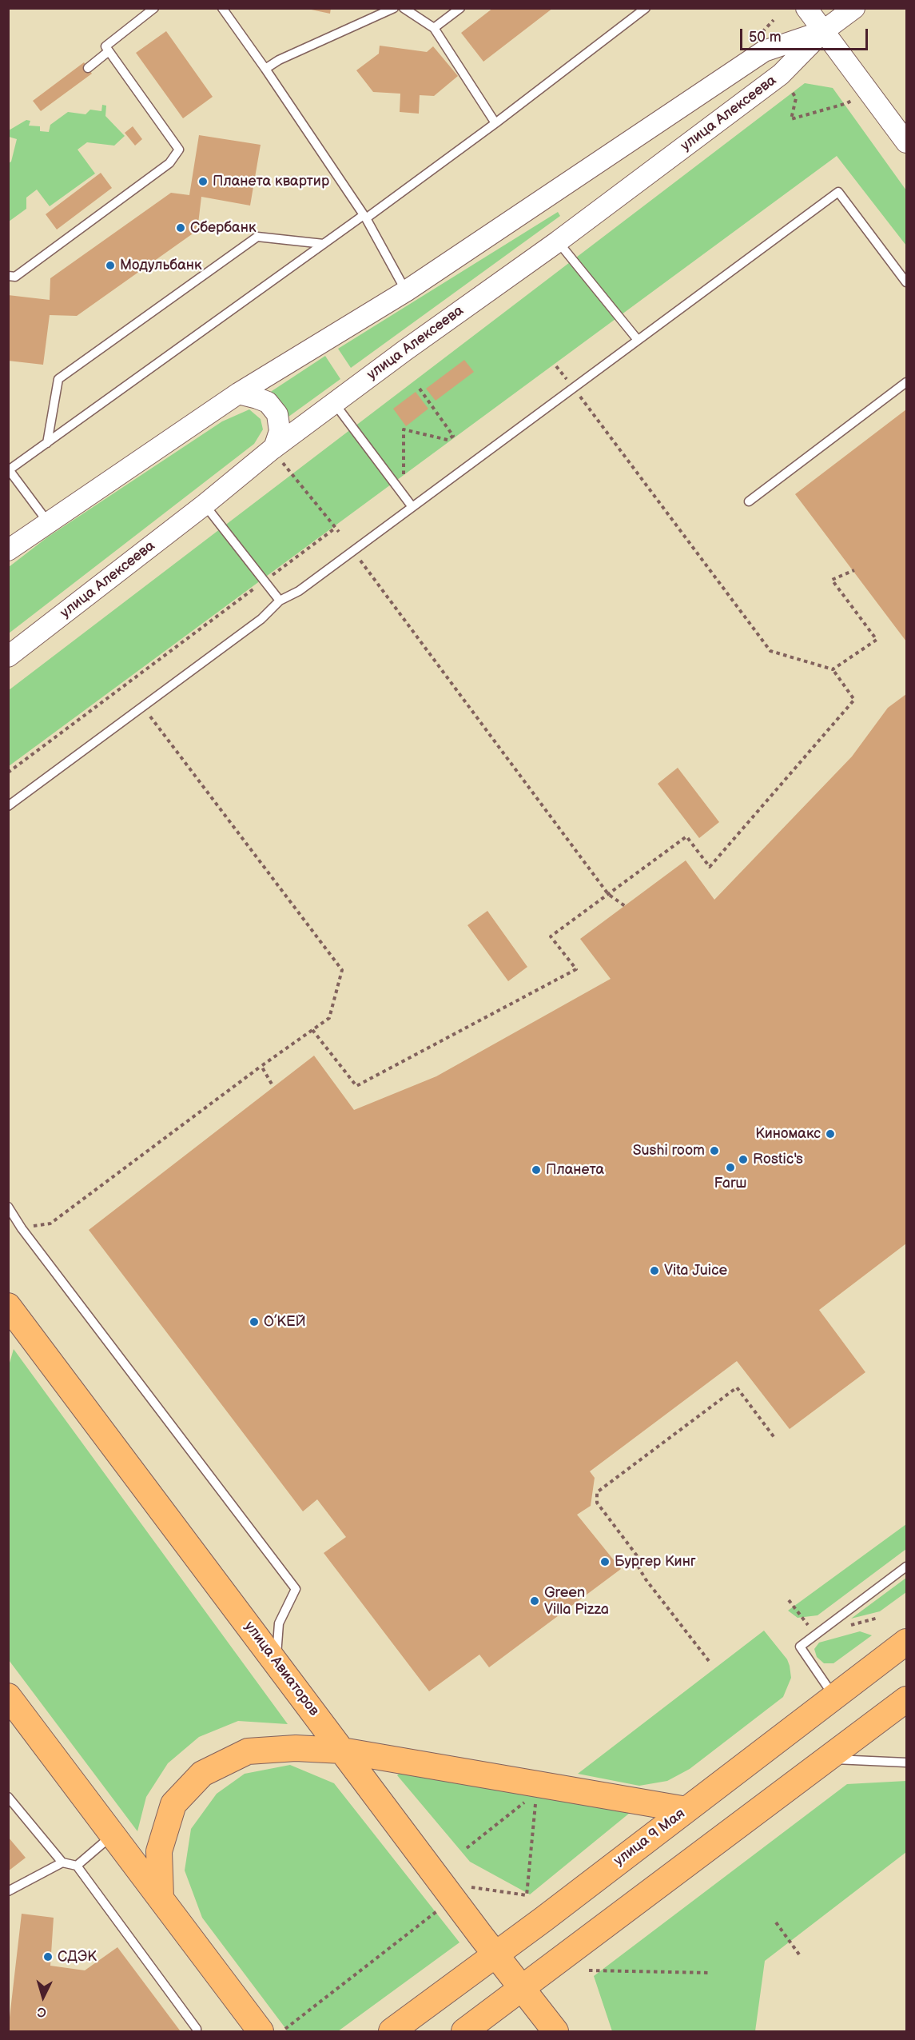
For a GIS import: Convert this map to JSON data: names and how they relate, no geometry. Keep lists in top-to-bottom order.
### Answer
{
  "streets": {
    "main road": ["улица Авиаторов", "улица 9 Мая"],
    "street": ["улица Алексеева"]
  },
  "crossings": [
    ["улица Авиаторов", "улица 9 Мая"]
  ],
  "places": [
    "Планета квартир",
    "Сбербанк",
    "Модульбанк",
    "Киномакс",
    "Sushi room",
    "Rostic's",
    "Farш",
    "Планета",
    "Vita Juice",
    "О’КЕЙ",
    "Бургер Кинг",
    "Green Villa Pizza",
    "СДЭК"
  ],
  "scale_bar": "50 m",
  "north": "bottom"
}
